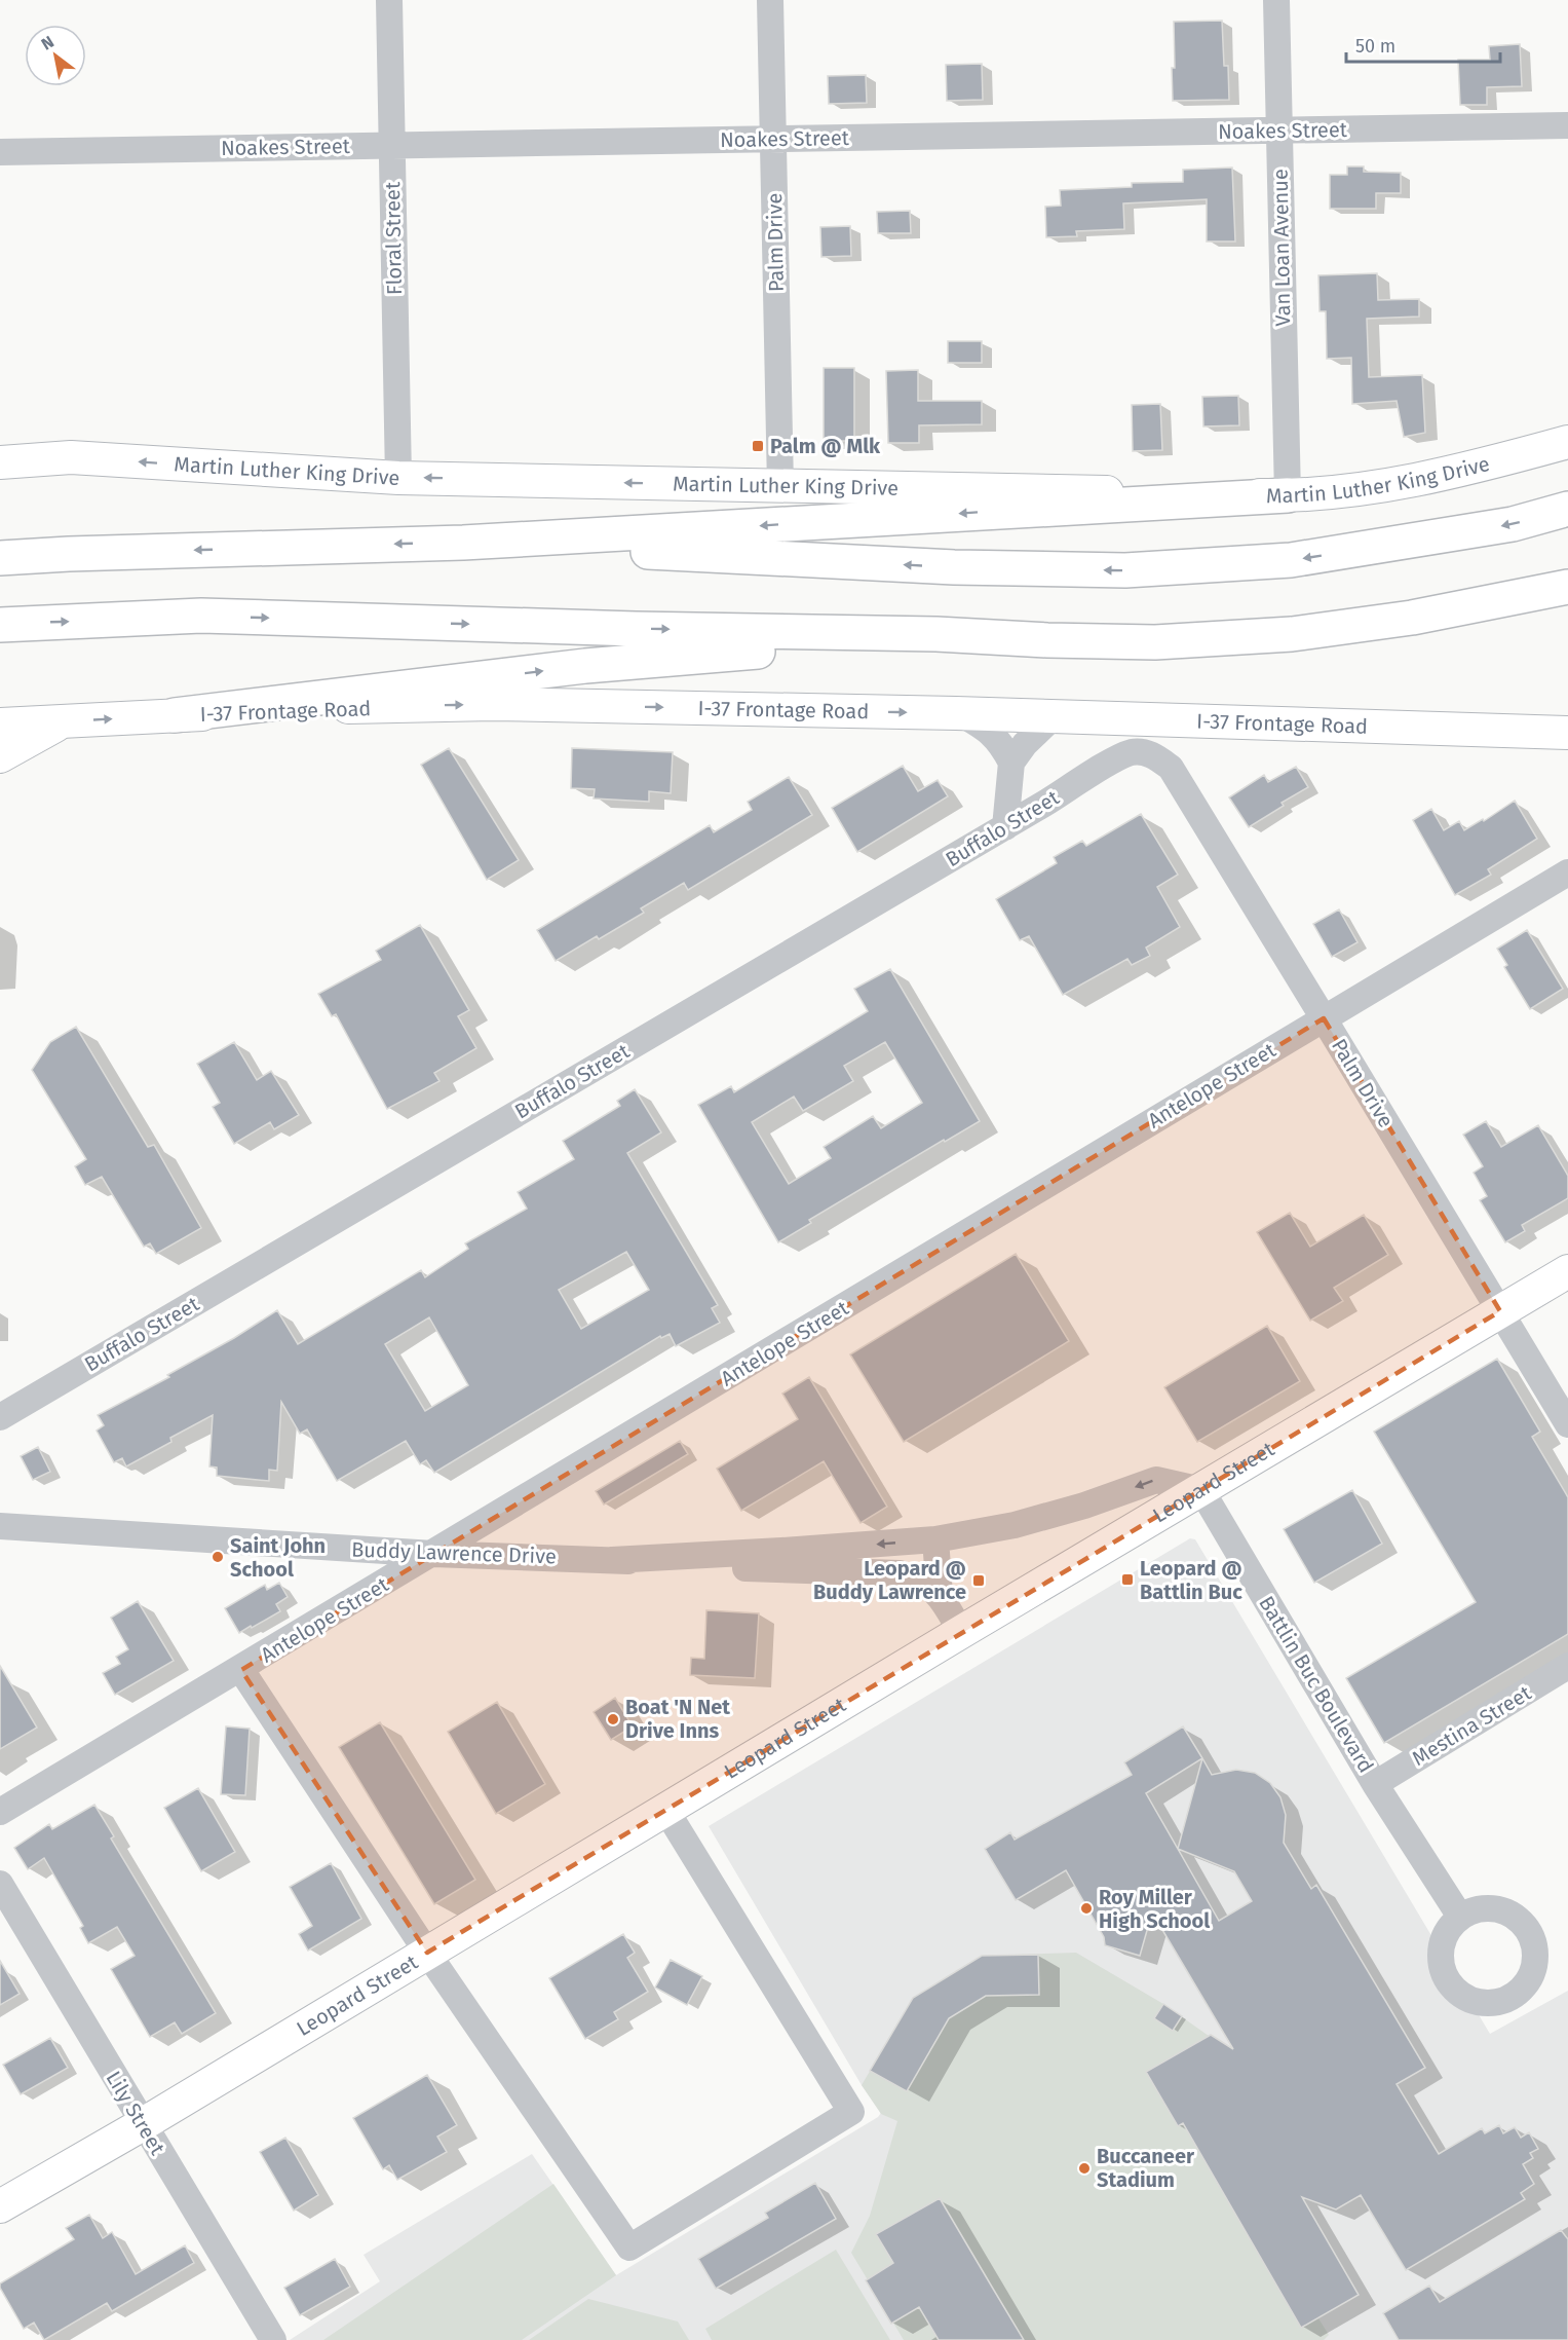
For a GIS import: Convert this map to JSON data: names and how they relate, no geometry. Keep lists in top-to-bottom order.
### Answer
{
  "streets": {
    "main road": ["Martin Luther King Drive", "I-37 Frontage Road", "Leopard Street"],
    "street": [
      "Noakes Street",
      "Floral Street",
      "Palm Drive",
      "Van Loan Avenue",
      "Buffalo Street",
      "Antelope Street",
      "Buddy Lawrence Drive",
      "Battlin Buc Boulevard",
      "Mestina Street",
      "Lily Street"
    ]
  },
  "crossings": [
    ["Noakes Street", "Floral Street"],
    ["Noakes Street", "Palm Drive"],
    ["Noakes Street", "Van Loan Avenue"],
    ["Floral Street", "Martin Luther King Drive"],
    ["Palm Drive", "Martin Luther King Drive"],
    ["Palm Drive", "Buffalo Street"],
    ["Palm Drive", "Antelope Street"],
    ["Palm Drive", "Leopard Street"],
    ["Van Loan Avenue", "Martin Luther King Drive"],
    ["Antelope Street", "Buddy Lawrence Drive"],
    ["Leopard Street", "Buddy Lawrence Drive"],
    ["Leopard Street", "Battlin Buc Boulevard"],
    ["Leopard Street", "Lily Street"],
    ["Buddy Lawrence Drive", "Battlin Buc Boulevard"],
    ["Battlin Buc Boulevard", "Mestina Street"]
  ],
  "one_way": ["Martin Luther King Drive", "I-37 Frontage Road"],
  "places": {
    "transit": ["Palm @ Mlk", "Leopard @ Battlin Buc", "Leopard @ Buddy Lawrence"],
    "other": [
      "Saint John School",
      "Boat 'N Net Drive Inns",
      "Roy Miller High School",
      "Buccaneer Stadium"
    ]
  },
  "scale_bar": "50 m",
  "north": "top left"
}
